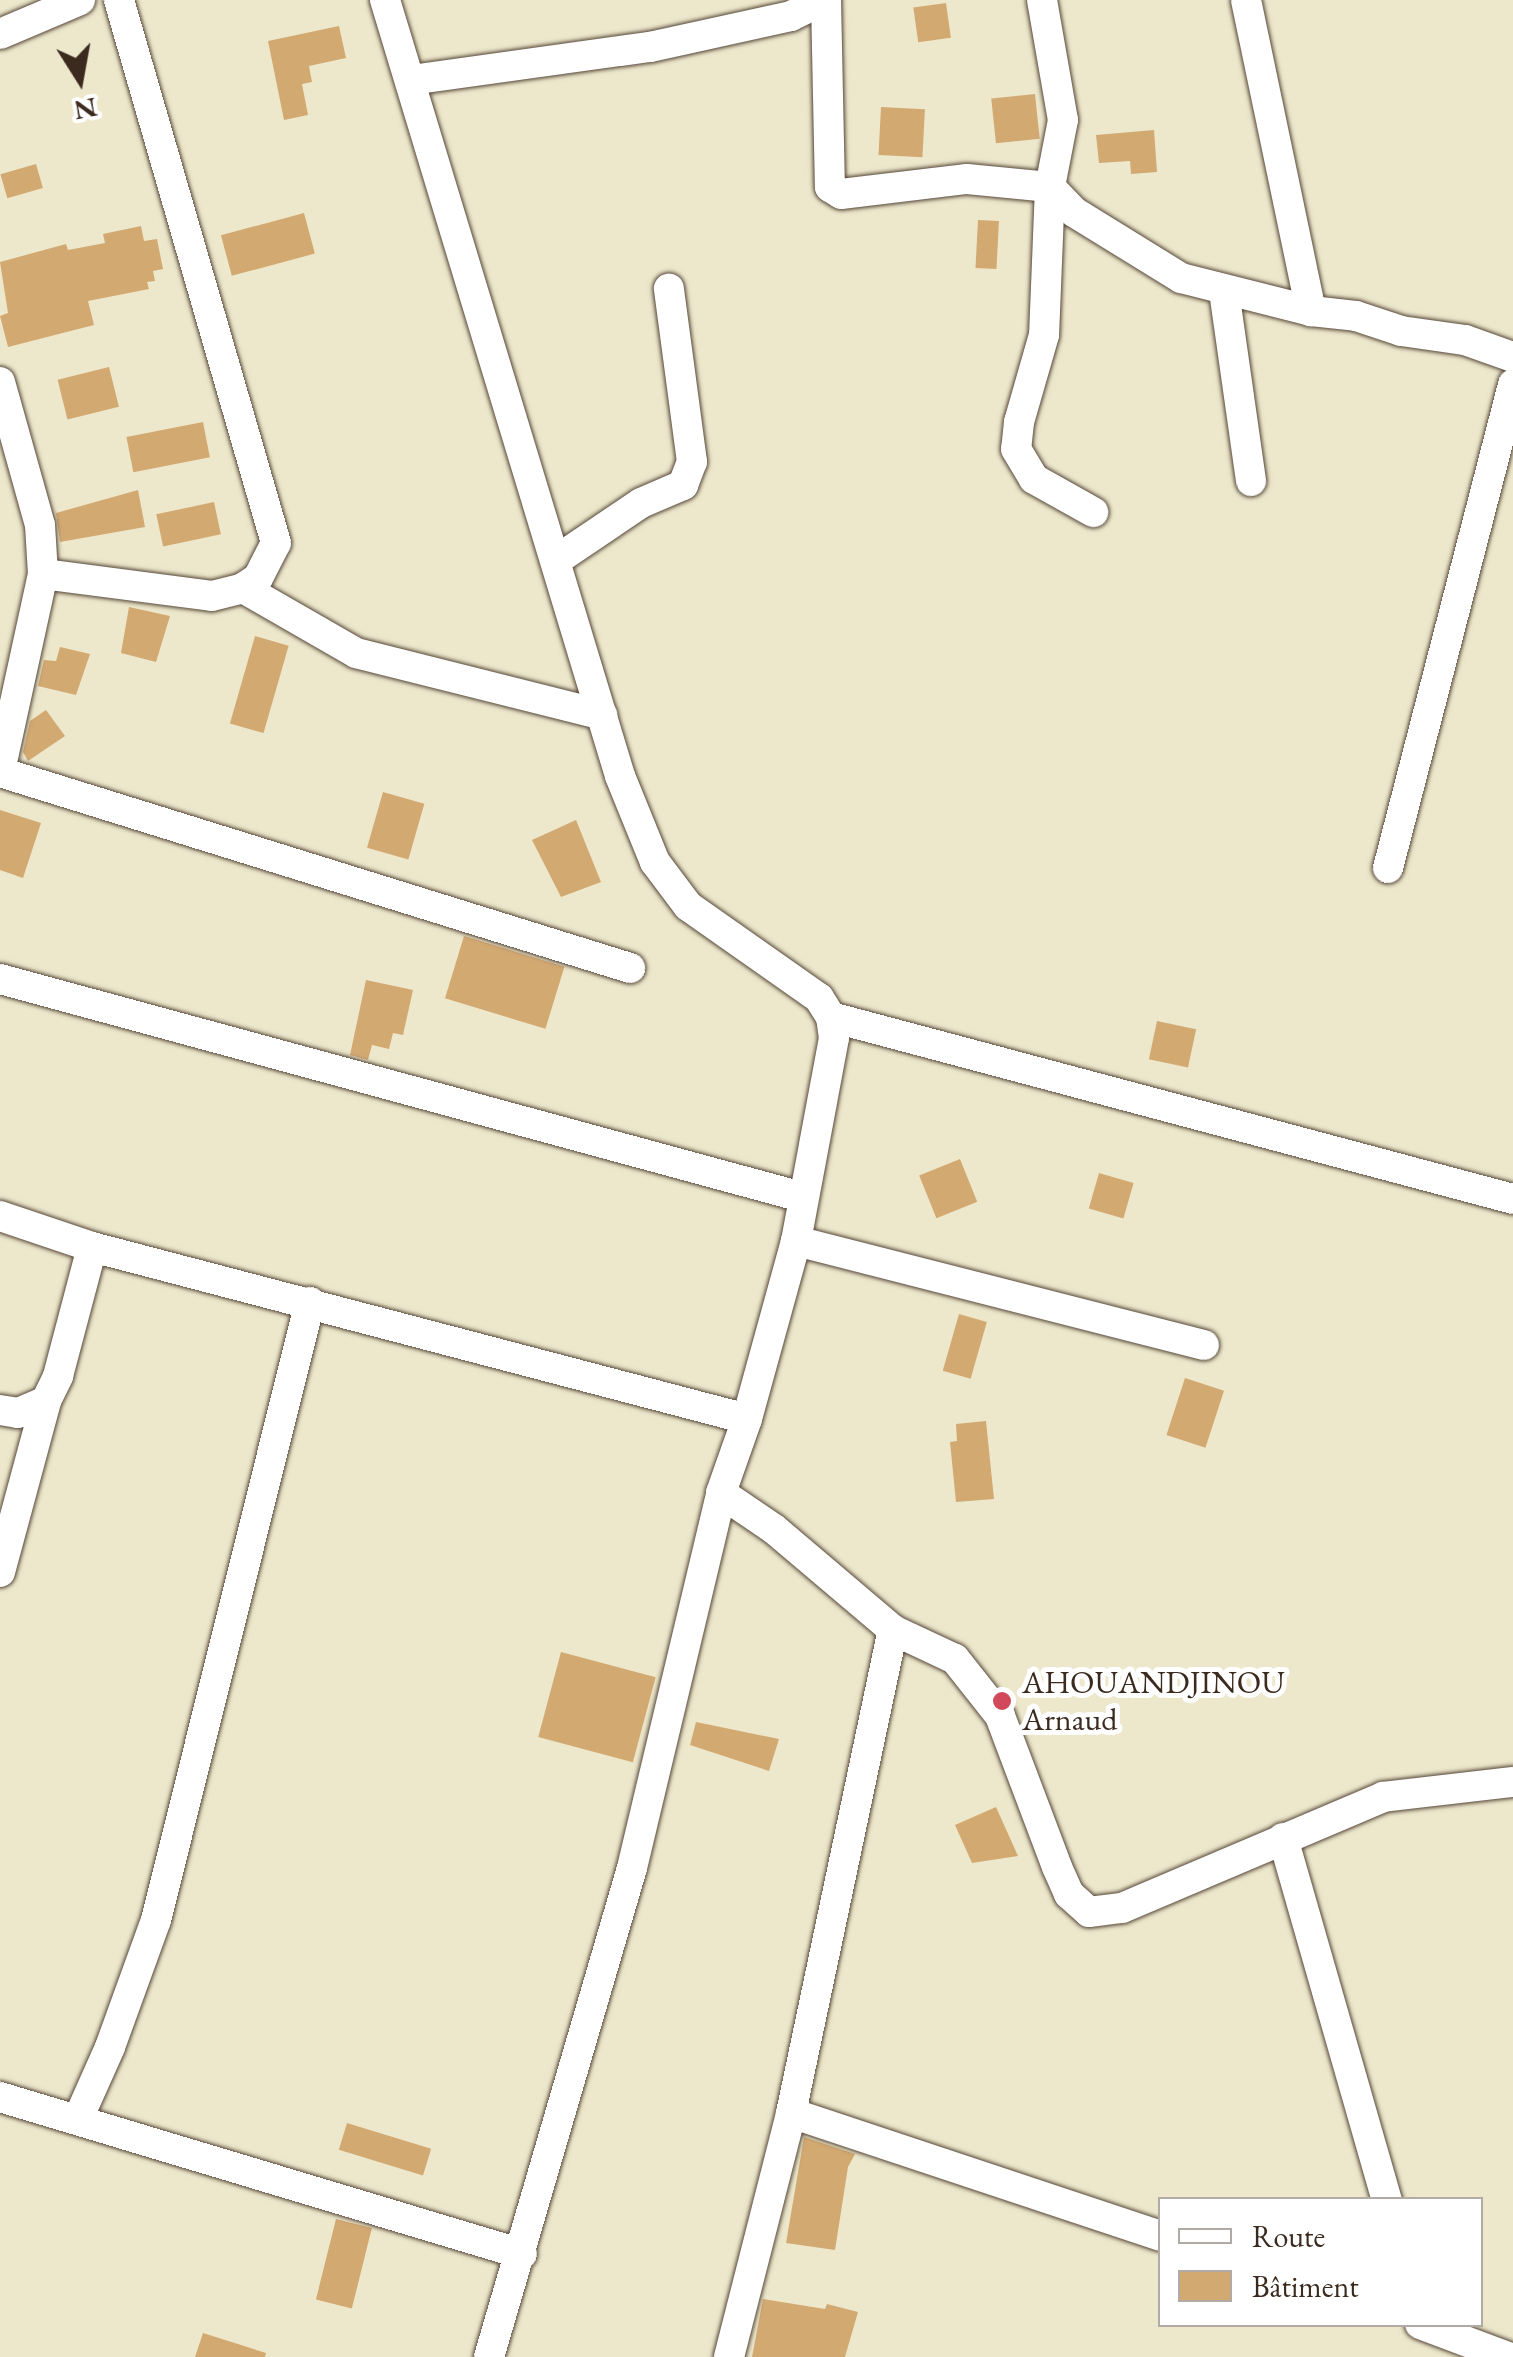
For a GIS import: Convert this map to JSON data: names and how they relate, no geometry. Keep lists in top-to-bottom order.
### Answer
{
  "places": ["AHOUANDJINOU Arnaud"],
  "legend": ["Route", "Bâtiment"],
  "north": "bottom"
}
